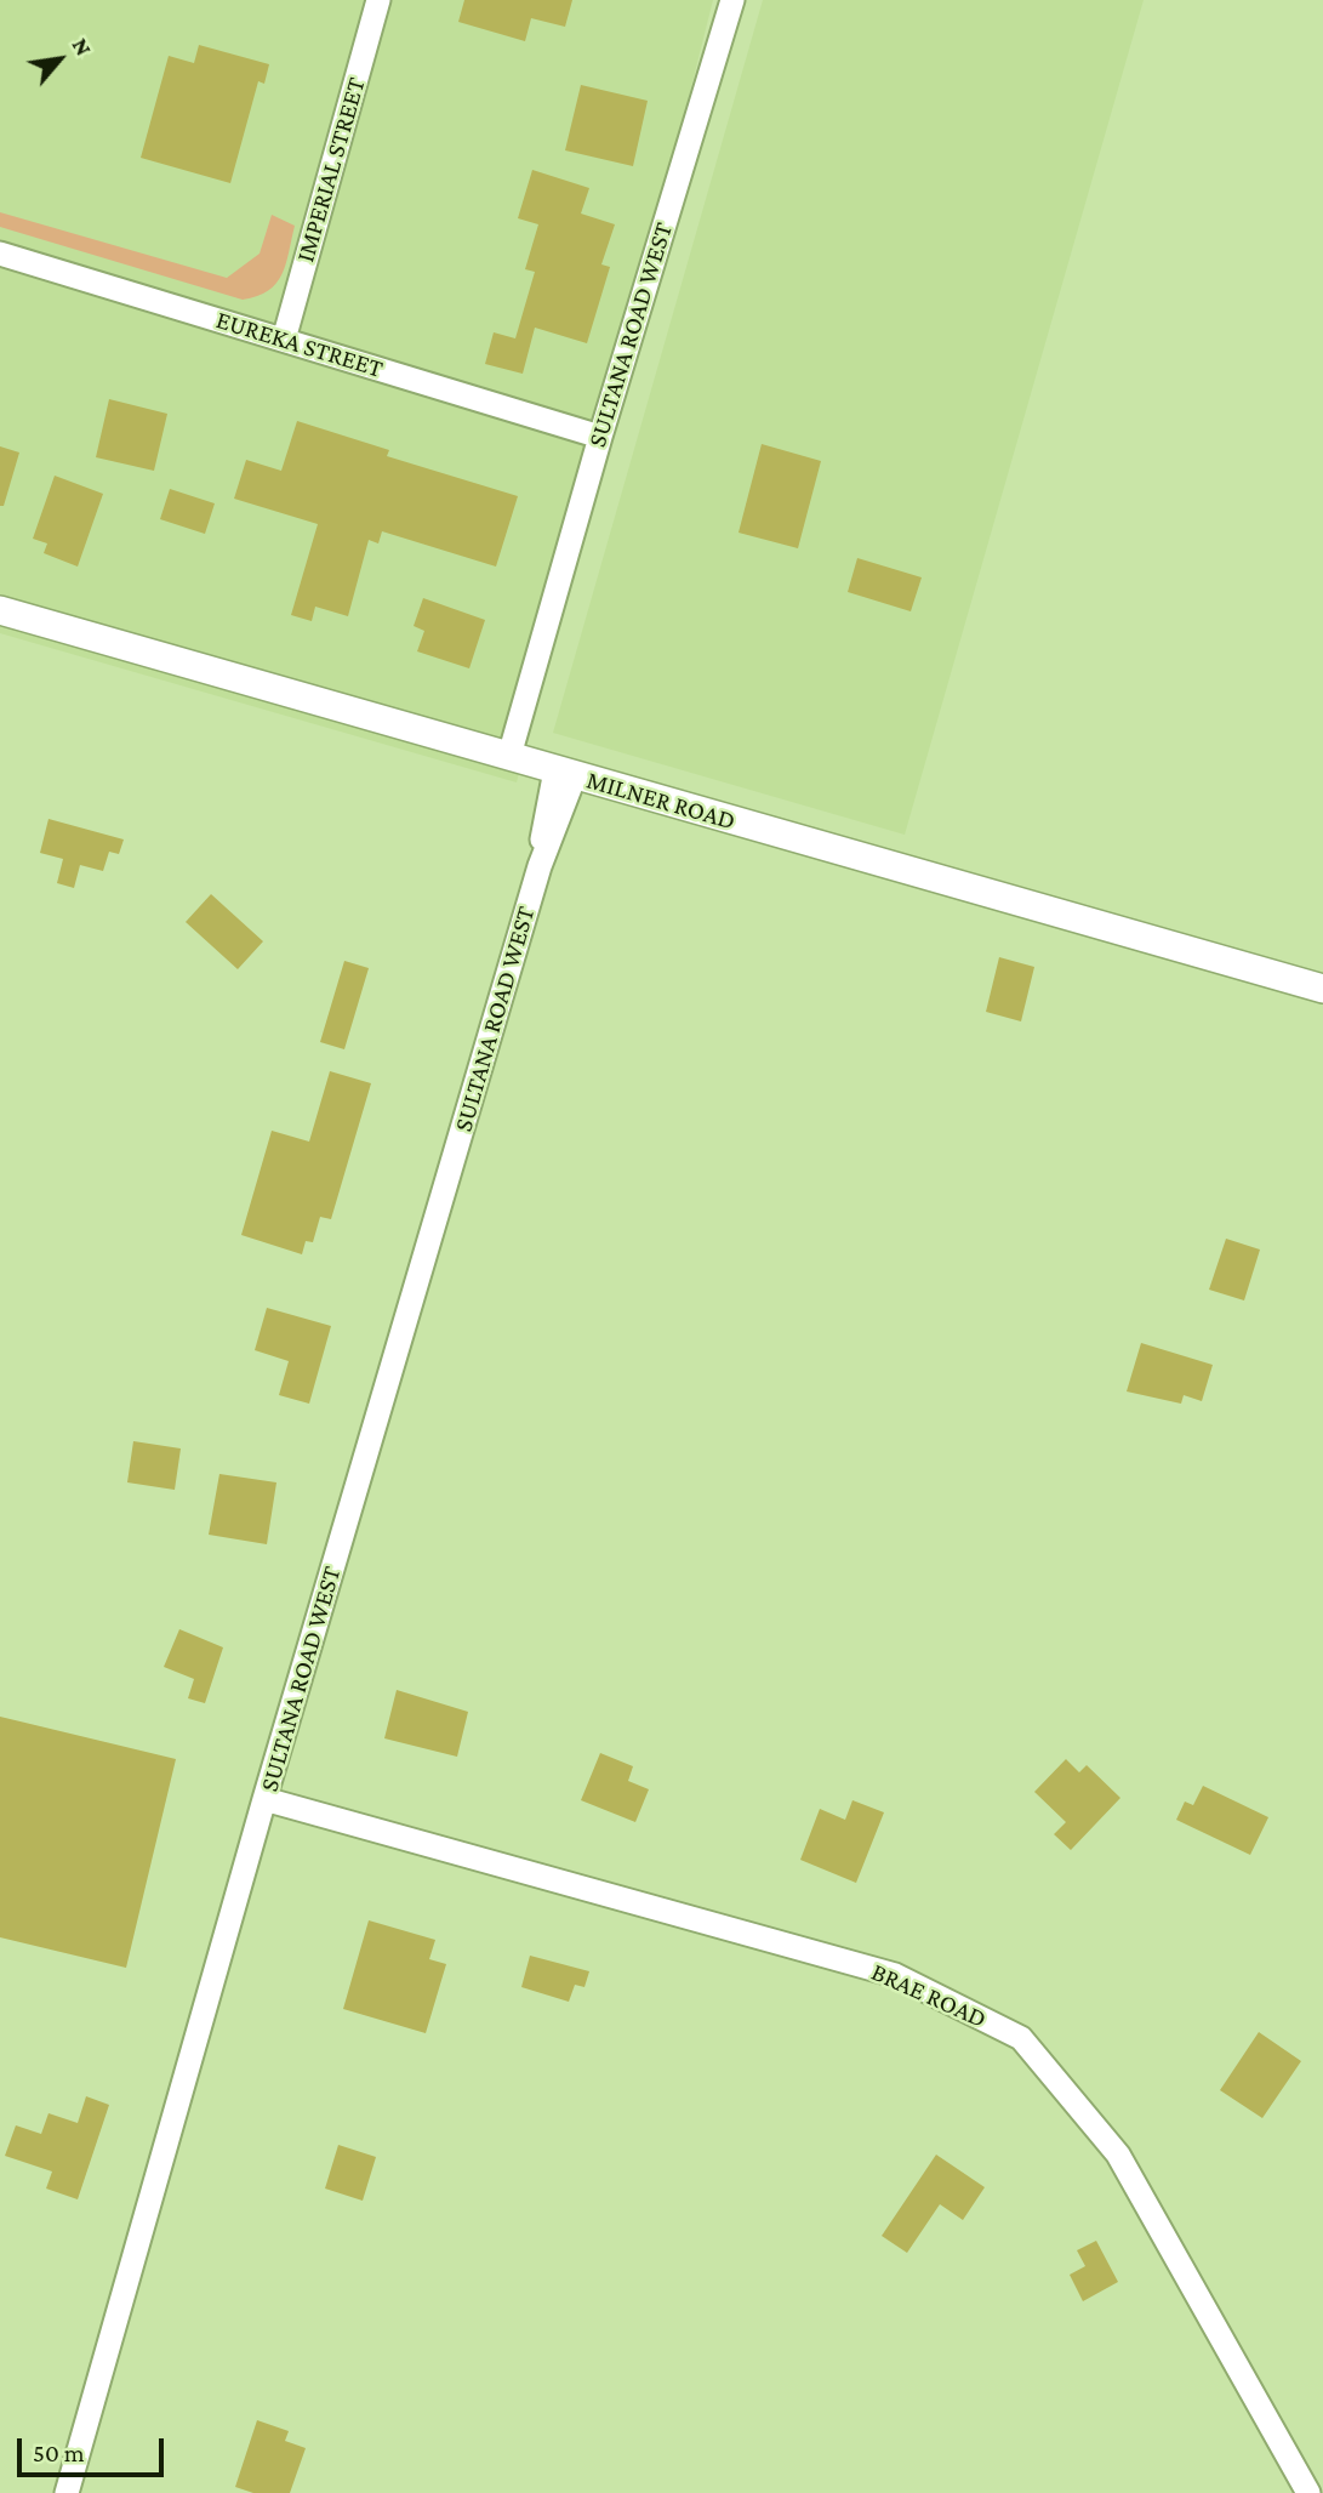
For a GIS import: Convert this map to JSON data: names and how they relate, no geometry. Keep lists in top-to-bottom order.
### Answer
{
  "streets": {
    "street": [
      "IMPERIAL STREET",
      "SULTANA ROAD WEST",
      "EUREKA STREET",
      "MILNER ROAD",
      "BRAE ROAD"
    ]
  },
  "crossings": [
    ["IMPERIAL STREET", "EUREKA STREET"],
    ["SULTANA ROAD WEST", "EUREKA STREET"],
    ["SULTANA ROAD WEST", "MILNER ROAD"],
    ["SULTANA ROAD WEST", "BRAE ROAD"]
  ],
  "scale_bar": "50 m",
  "north": "top right"
}
